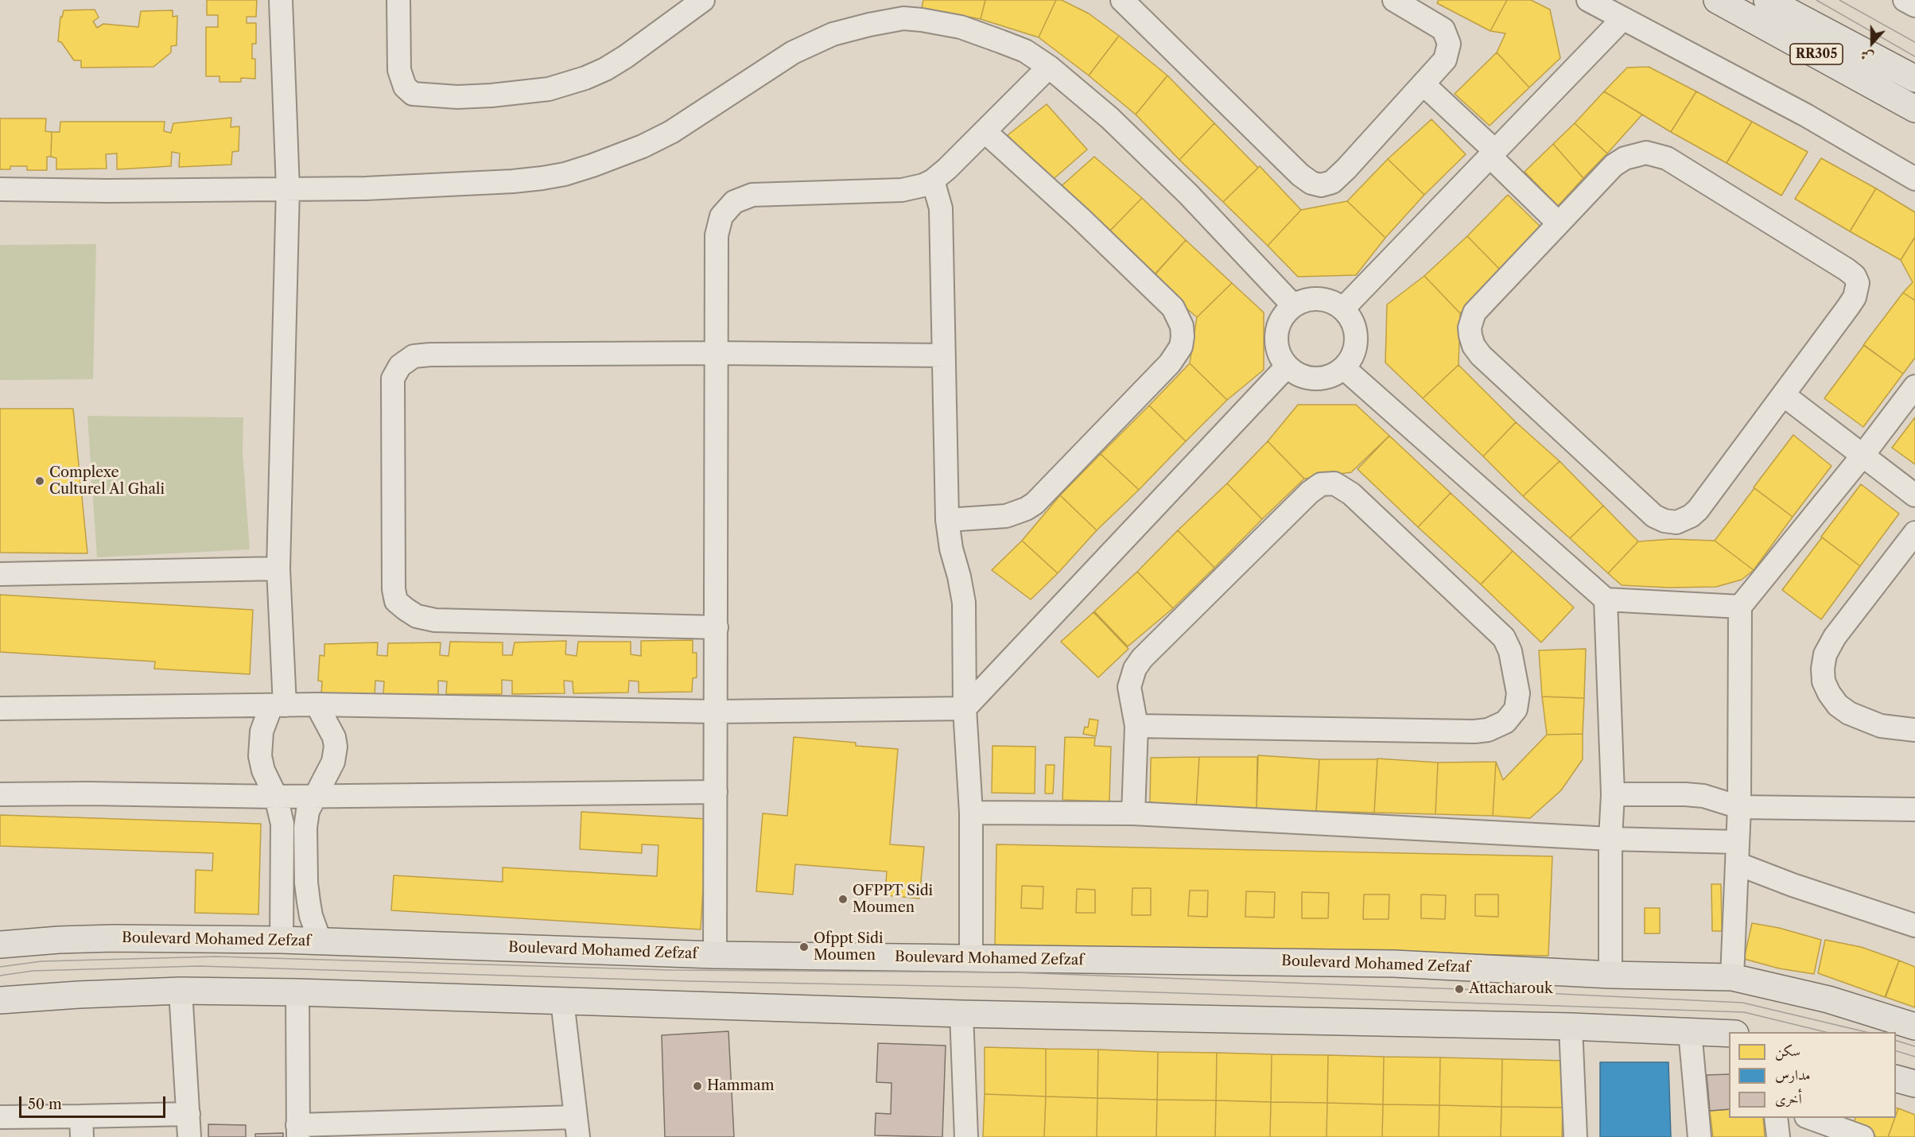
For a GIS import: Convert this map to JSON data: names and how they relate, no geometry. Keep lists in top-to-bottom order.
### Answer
{
  "streets": {
    "main road": ["RR305", "Boulevard Mohamed Zefzaf"]
  },
  "places": [
    "Complexe Culturel Al Ghali",
    "OFPPT Sidi Moumen",
    "Ofppt Sidi Moumen",
    "Attacharouk",
    "Hammam"
  ],
  "legend": ["سكن", "مدارس", "أخرى"],
  "scale_bar": "50 m",
  "north": "bottom"
}
